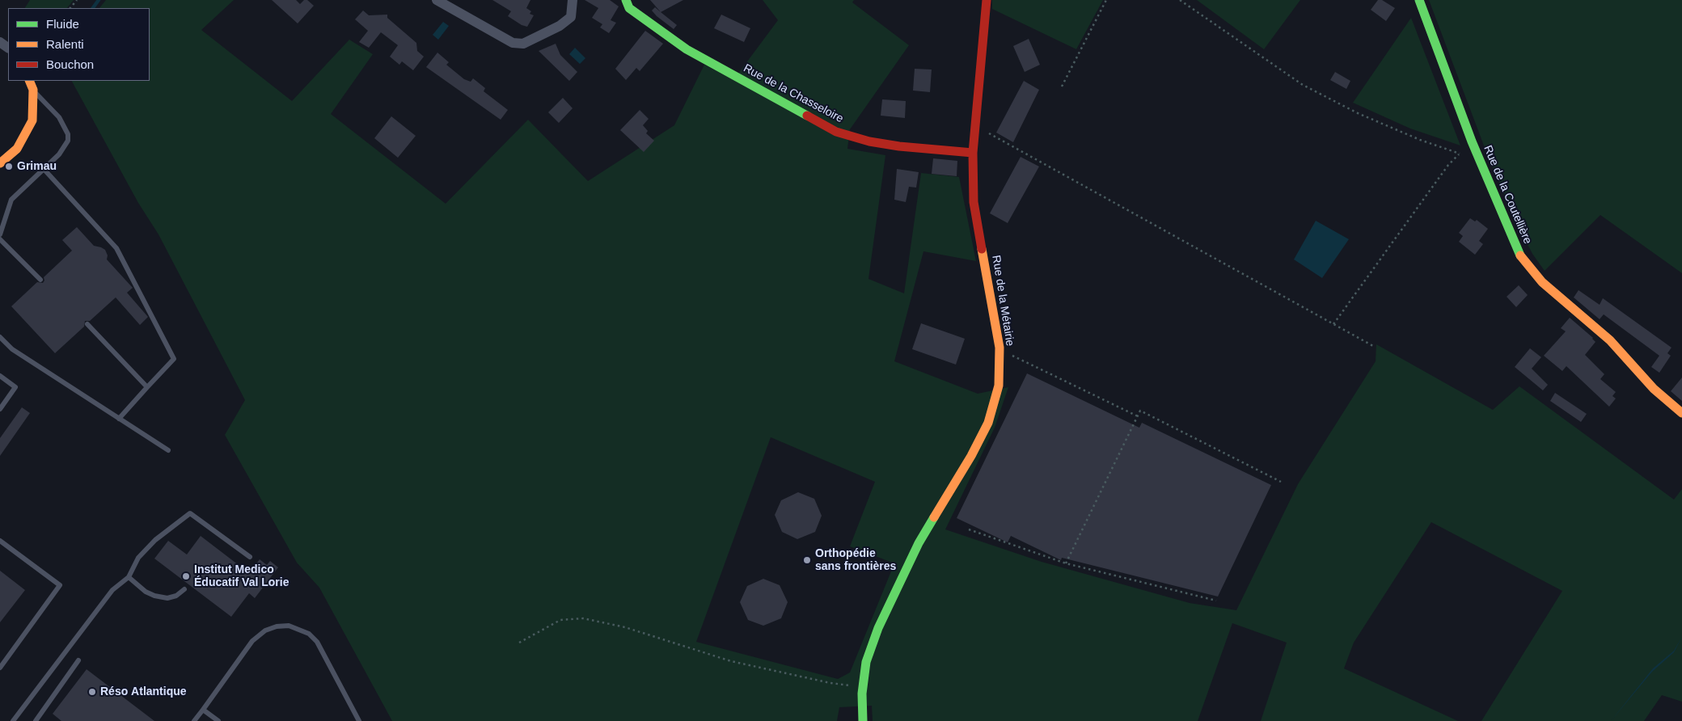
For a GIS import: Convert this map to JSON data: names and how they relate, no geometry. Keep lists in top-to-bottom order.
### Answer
{
  "streets": {
    "street": ["Rue de la Chasseloire", "Rue de la Coutellière", "Rue de la Métairie"]
  },
  "crossings": [
    ["Rue de la Chasseloire", "Rue de la Métairie"]
  ],
  "places": [
    "Grimau",
    "Orthopédie sans frontières",
    "Institut Medico Éducatif Val Lorie",
    "Réso Atlantique"
  ],
  "legend": ["Fluide", "Ralenti", "Bouchon"]
}
